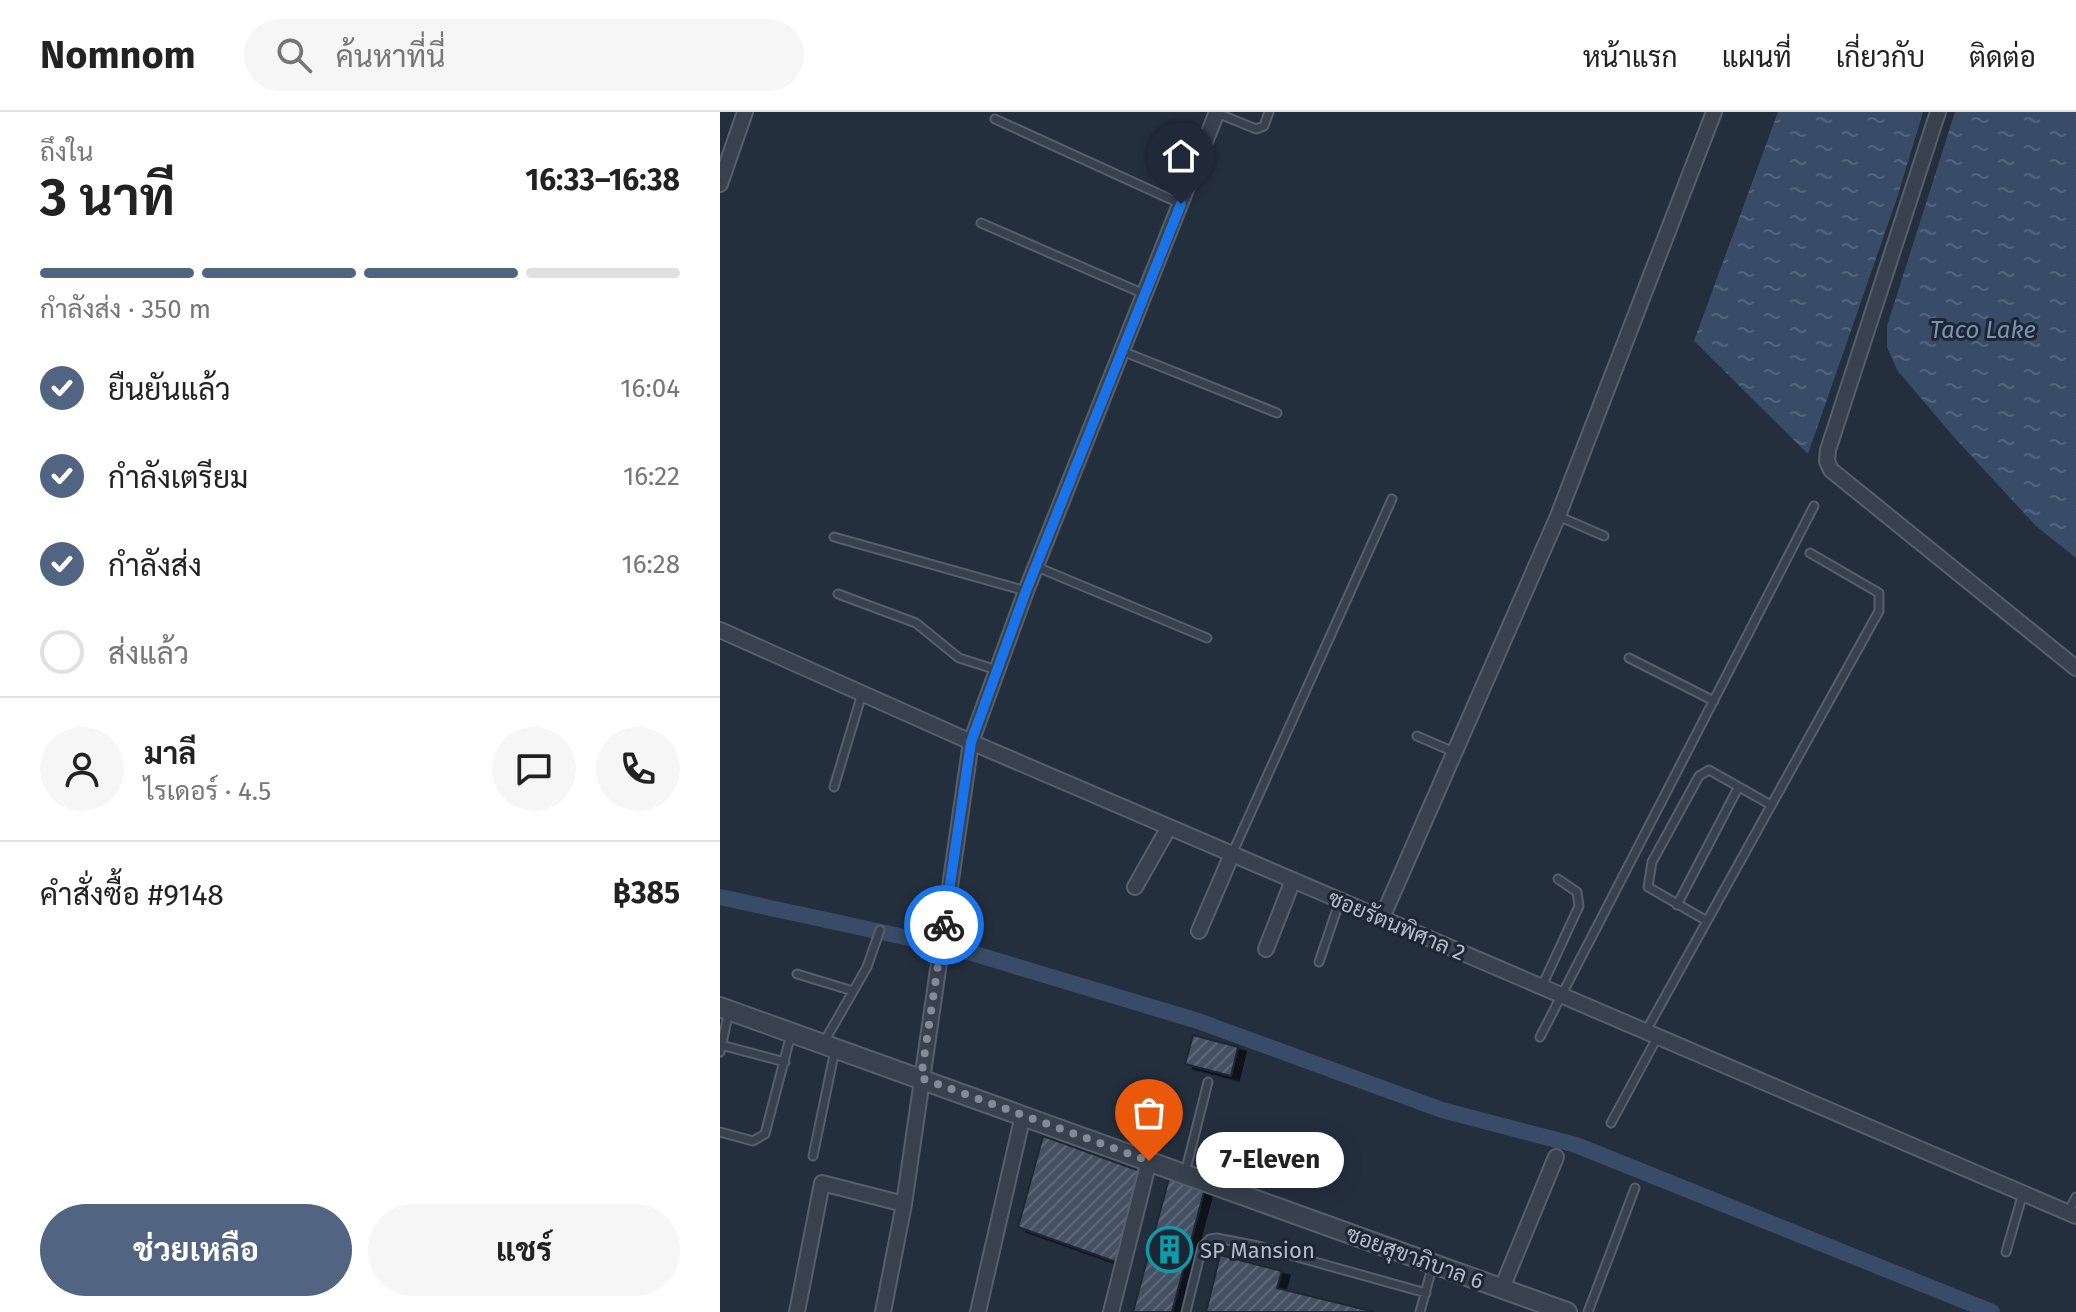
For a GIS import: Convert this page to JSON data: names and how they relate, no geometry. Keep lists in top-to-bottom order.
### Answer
{
  "streets": {
    "street": ["ซอยรัตนพิศาล 2", "ซอยสุขาภิบาล 6"]
  },
  "water": ["Taco Lake"],
  "places": {
    "other": ["7-Eleven"],
    "building": ["SP Mansion"]
  },
  "page": {
    "header": "Nomnom",
    "search": "ค้นหาที่นี่",
    "nav": [
      "หน้าแรก",
      "แผนที่",
      "เกี่ยวกับ",
      "ติดต่อ"
    ],
    "heading": ["3 นาที", "ถึงใน", "16:33–16:38"],
    "panel": [
      "มาลี",
      "ไรเดอร์ · 4.5",
      "คำสั่งซื้อ #9148",
      "฿385"
    ],
    "bar": "กำลังส่ง · 350 m",
    "list": [
      ["ยืนยันแล้ว", "16:04"],
      ["กำลังเตรียม", "16:22"],
      ["กำลังส่ง", "16:28"],
      "ส่งแล้ว"
    ],
    "bubble": "7-Eleven",
    "buttons": ["ช่วยเหลือ", "แชร์"]
  }
}
